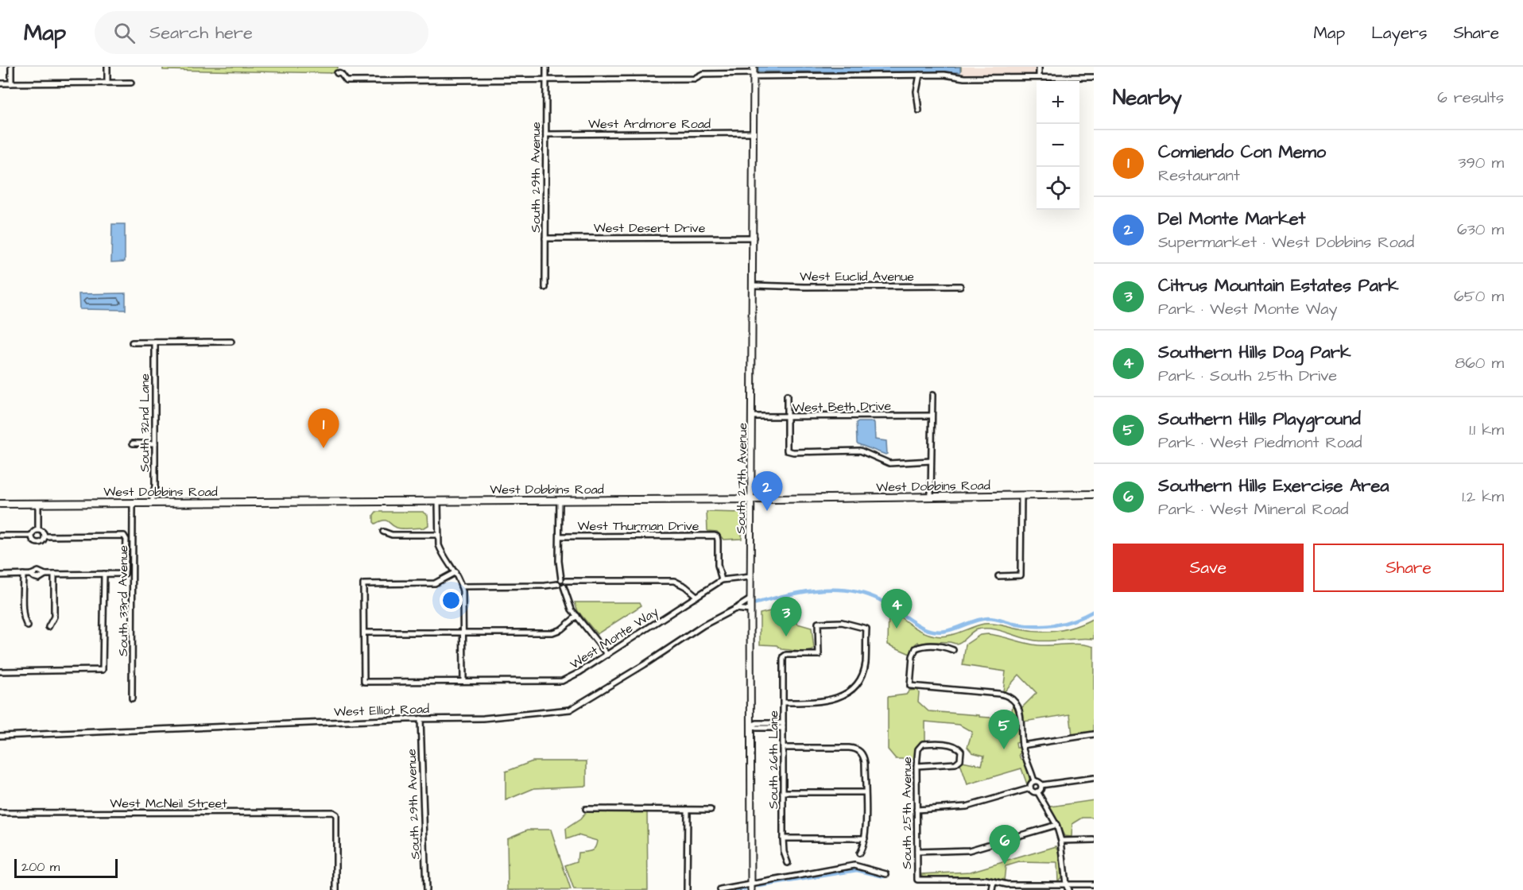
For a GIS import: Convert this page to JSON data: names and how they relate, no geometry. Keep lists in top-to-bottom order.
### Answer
{
  "streets": {
    "main road": ["West Dobbins Road"],
    "street": [
      "West Ardmore Road",
      "South 29th Avenue",
      "West Desert Drive",
      "West Euclid Avenue",
      "West Beth Drive",
      "South 32nd Lane",
      "South 27th Avenue",
      "West Thurman Drive",
      "South 33rd Avenue",
      "West Monte Way",
      "West Elliot Road",
      "South 26th Lane",
      "West McNeil Street",
      "South 25th Avenue"
    ]
  },
  "crossings": [
    ["West Ardmore Road", "South 29th Avenue"],
    ["West Ardmore Road", "South 27th Avenue"],
    ["South 29th Avenue", "West Desert Drive"],
    ["South 29th Avenue", "West Elliot Road"],
    ["West Desert Drive", "South 27th Avenue"],
    ["West Euclid Avenue", "South 27th Avenue"],
    ["West Beth Drive", "South 27th Avenue"],
    ["South 32nd Lane", "West Dobbins Road"],
    ["South 27th Avenue", "West Dobbins Road"],
    ["South 27th Avenue", "West Monte Way"],
    ["South 27th Avenue", "West Elliot Road"],
    ["West Dobbins Road", "South 33rd Avenue"],
    ["West Thurman Drive", "West Monte Way"]
  ],
  "scale_bar": "200 m",
  "page": {
    "header": "Map",
    "search": "Search here",
    "nav": ["Map", "Layers", "Share"],
    "heading": ["Nearby", "6 results"],
    "map_buttons": ["+", "−"],
    "list": [
      {
        "mark": "1",
        "name": "Comiendo Con Memo",
        "note": "Restaurant",
        "value": "390 m"
      },
      {
        "mark": "2",
        "name": "Del Monte Market",
        "note": "Supermarket · West Dobbins Road",
        "value": "630 m"
      },
      {
        "mark": "3",
        "name": "Citrus Mountain Estates Park",
        "note": "Park · West Monte Way",
        "value": "650 m"
      },
      {
        "mark": "4",
        "name": "Southern Hills Dog Park",
        "note": "Park · South 25th Drive",
        "value": "860 m"
      },
      {
        "mark": "5",
        "name": "Southern Hills Playground",
        "note": "Park · West Piedmont Road",
        "value": "1.1 km"
      },
      {
        "mark": "6",
        "name": "Southern Hills Exercise Area",
        "note": "Park · West Mineral Road",
        "value": "1.2 km"
      }
    ],
    "pins": [
      "1",
      "2",
      "4",
      "3",
      "5",
      "6"
    ],
    "buttons": ["Save", "Share"],
    "scale": "200 m"
  }
}
